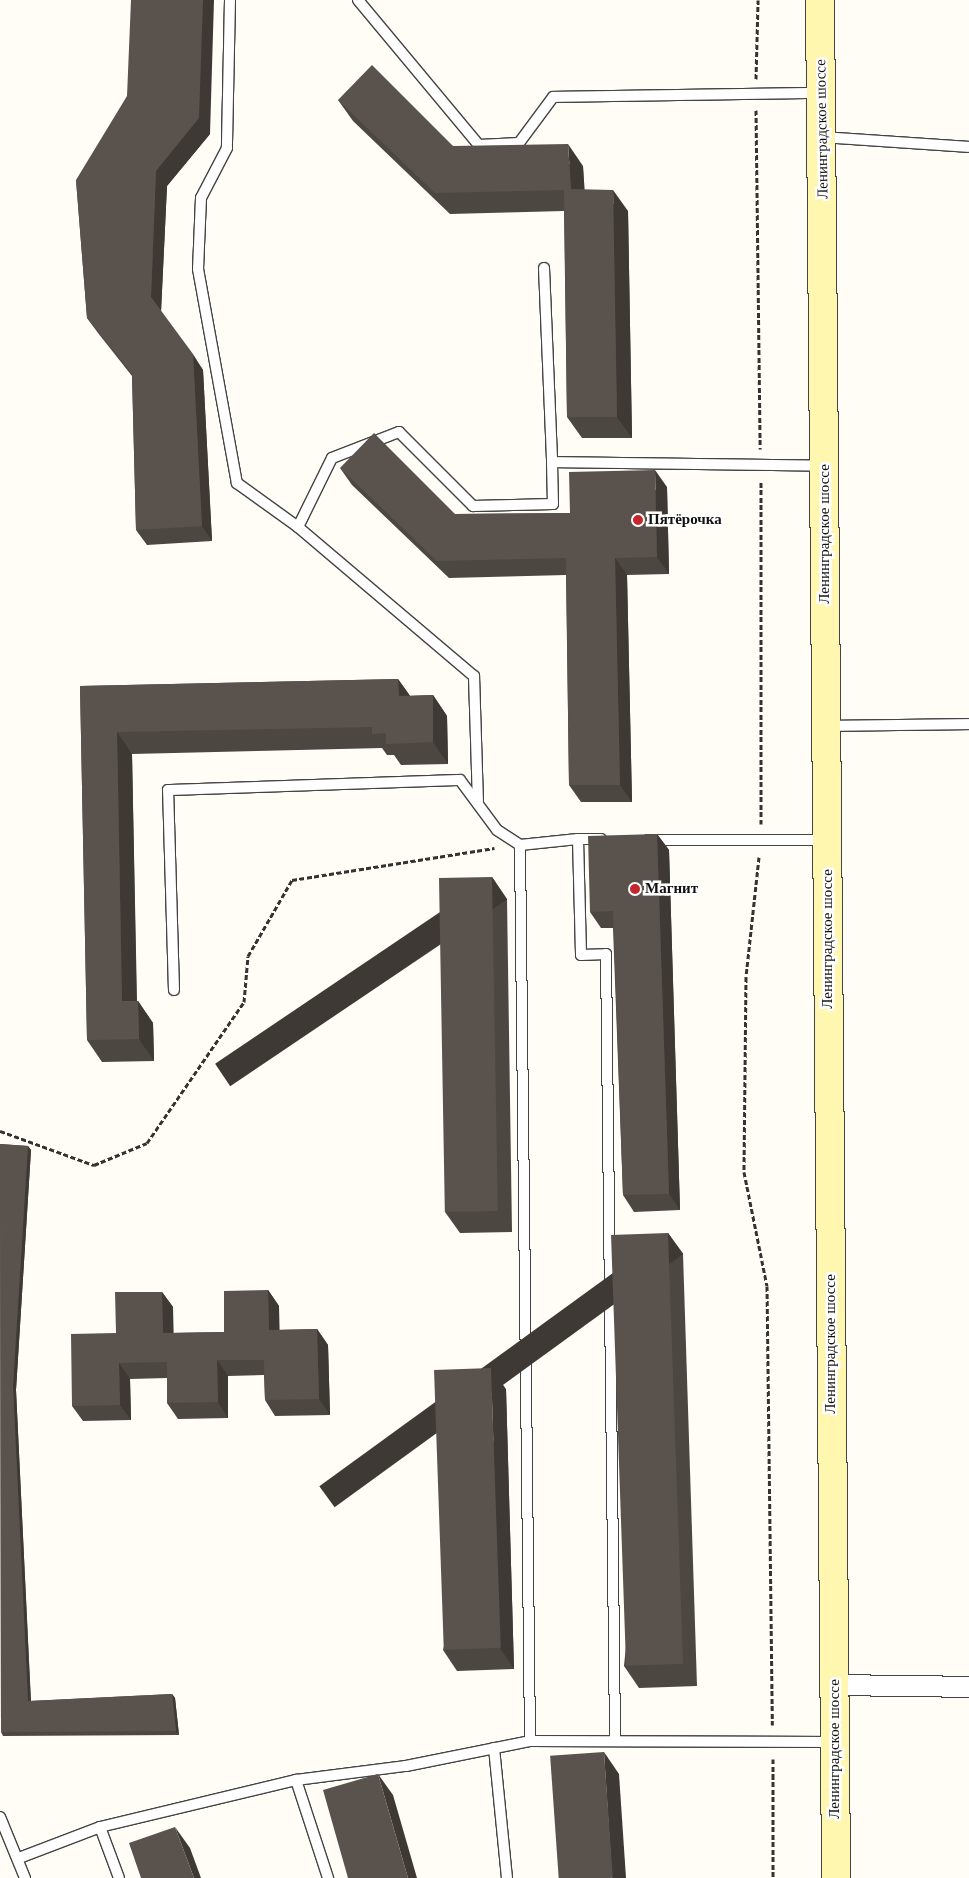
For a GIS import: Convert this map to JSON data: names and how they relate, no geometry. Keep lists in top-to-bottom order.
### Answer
{
  "streets": {
    "main road": ["Ленинградское шоссе"]
  },
  "places": ["Пятёрочка", "Магнит"]
}
